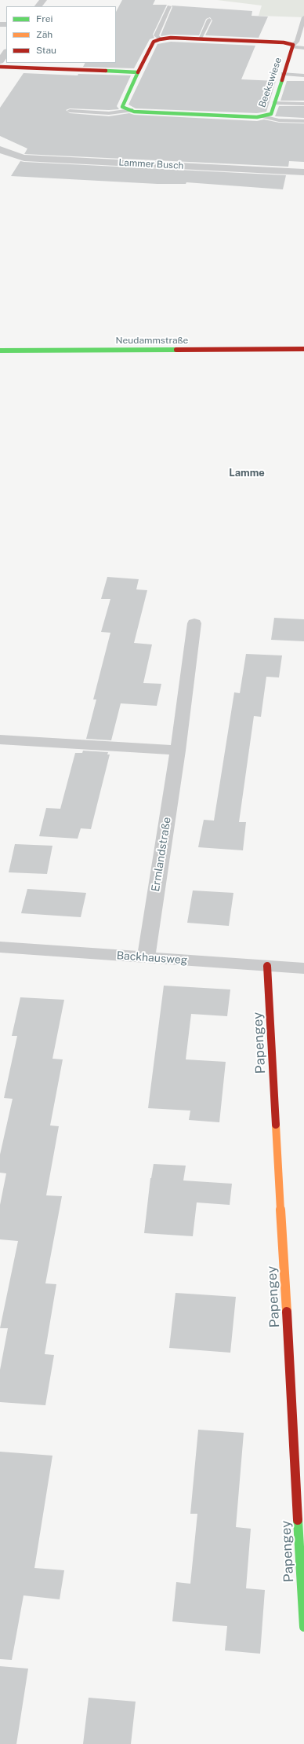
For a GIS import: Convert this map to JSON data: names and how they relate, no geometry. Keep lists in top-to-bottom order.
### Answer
{
  "streets": {
    "street": [
      "Beekswiese",
      "Lammer Busch",
      "Neudammstraße",
      "Ermlandstraße",
      "Backhausweg",
      "Papengey"
    ]
  },
  "crossings": [
    ["Ermlandstraße", "Backhausweg"],
    ["Backhausweg", "Papengey"]
  ],
  "districts": ["Lamme"],
  "legend": ["Frei", "Zäh", "Stau"]
}
